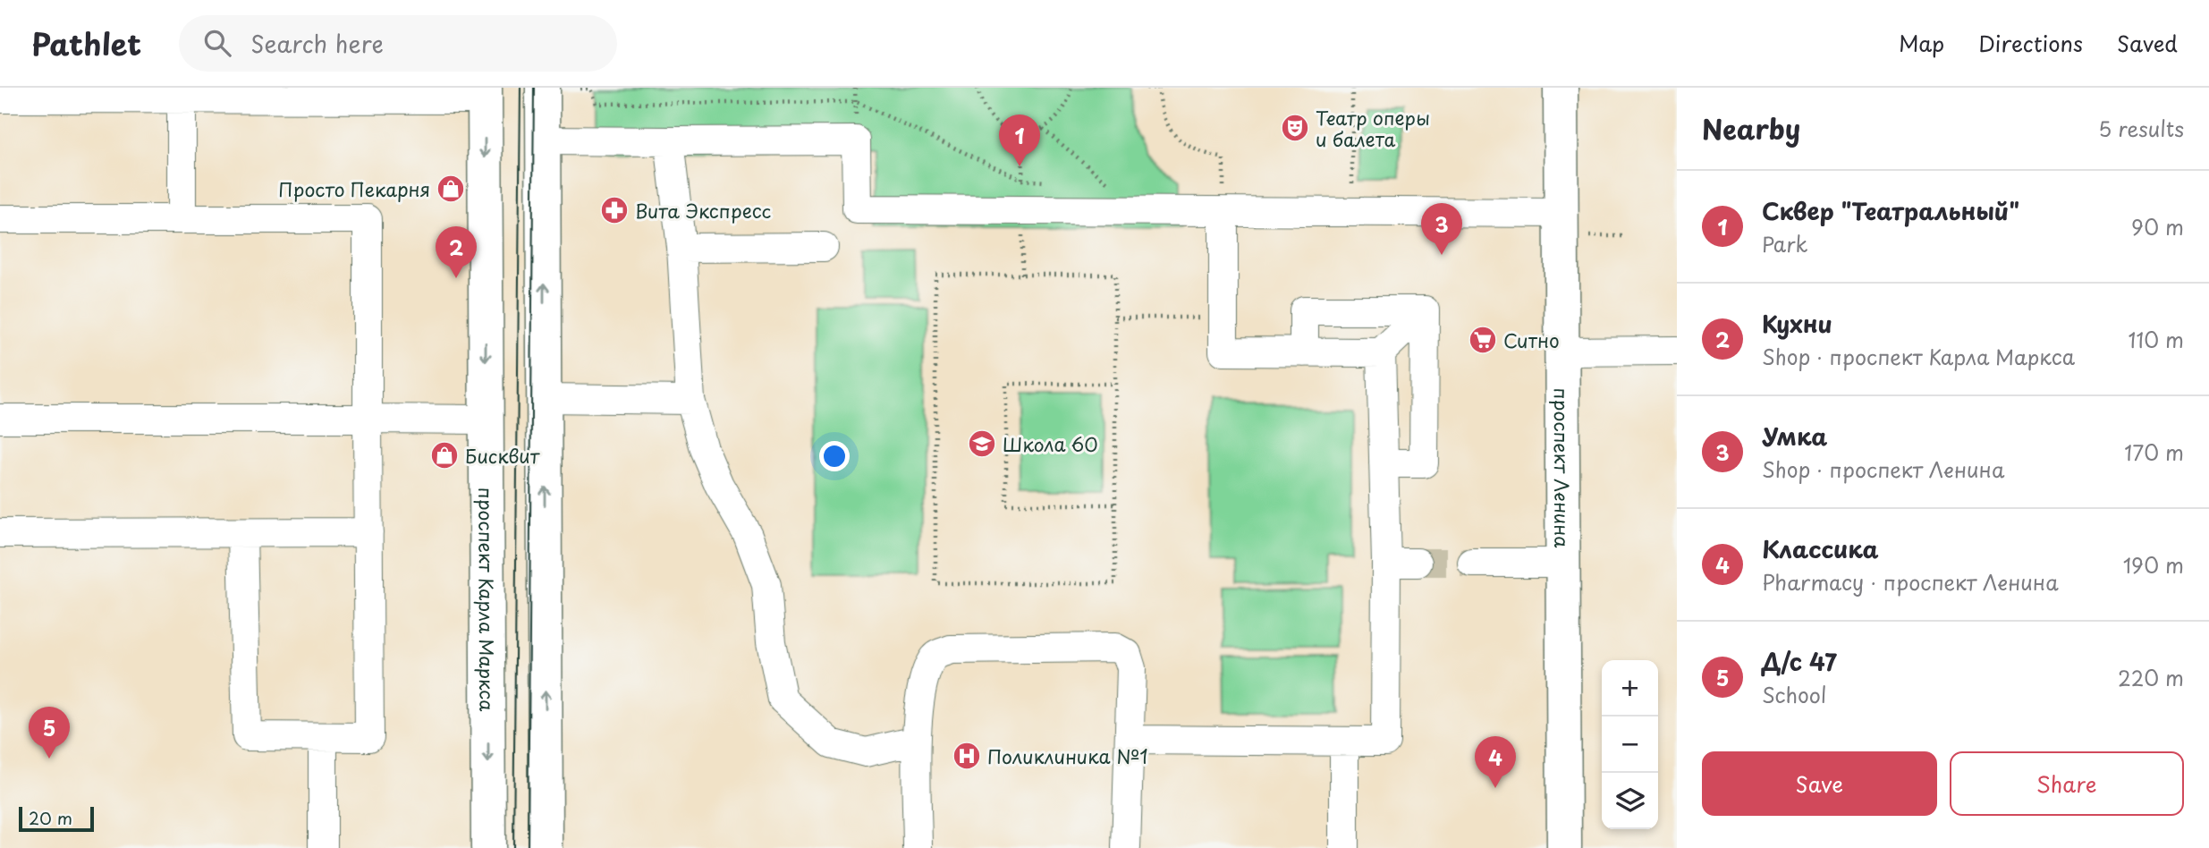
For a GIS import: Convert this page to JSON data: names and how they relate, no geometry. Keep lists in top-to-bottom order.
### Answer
{
  "streets": {
    "main road": ["проспект Ленина", "проспект Карла Маркса"]
  },
  "places": {
    "theatre": ["Театр оперы и балета"],
    "shop": ["Просто Пекарня", "Бисквит"],
    "pharmacy": ["Вита Экспресс"],
    "supermarket": ["Ситно"],
    "school or university": ["Школа 60"],
    "hospital": ["Поликлиника №1"]
  },
  "scale_bar": "20 m",
  "page": {
    "header": "Pathlet",
    "search": "Search here",
    "nav": ["Map", "Directions", "Saved"],
    "heading": ["Nearby", "5 results"],
    "pins": [
      "1",
      "3",
      "2",
      "5",
      "4"
    ],
    "list": [
      {
        "mark": "1",
        "name": "Сквер \"Театральный\"",
        "note": "Park",
        "value": "90 m"
      },
      {
        "mark": "2",
        "name": "Кухни",
        "note": "Shop · проспект Карла Маркса",
        "value": "110 m"
      },
      {
        "mark": "3",
        "name": "Умка",
        "note": "Shop · проспект Ленина",
        "value": "170 m"
      },
      {
        "mark": "4",
        "name": "Классика",
        "note": "Pharmacy · проспект Ленина",
        "value": "190 m"
      },
      {
        "mark": "5",
        "name": "Д/с 47",
        "note": "School",
        "value": "220 m"
      }
    ],
    "map_buttons": ["+", "−"],
    "buttons": ["Save", "Share"],
    "scale": "20 m"
  }
}
